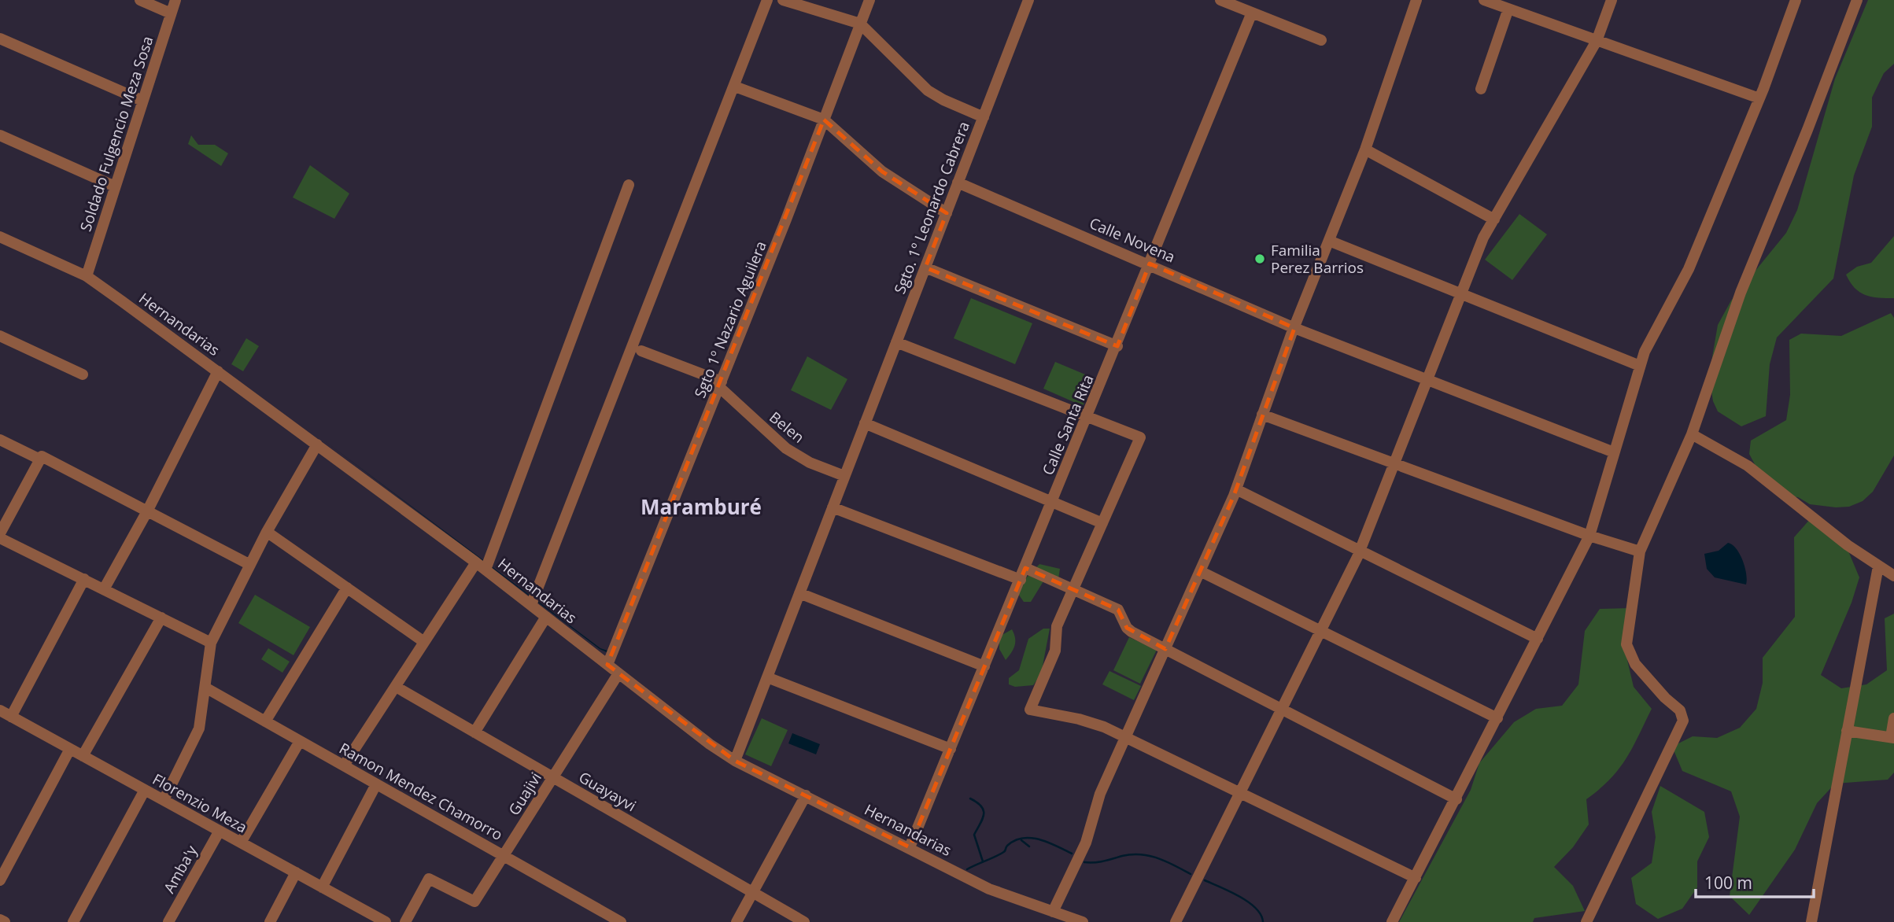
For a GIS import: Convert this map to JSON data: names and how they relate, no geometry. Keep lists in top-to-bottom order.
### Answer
{
  "streets": {
    "street": [
      "Soldado Fulgencio Meza Sosa",
      "Sgto. 1º Leonardo Cabrera",
      "Calle Novena",
      "Sgto 1º Nazario Aguilera",
      "Hernandarias",
      "Calle Santa Rita",
      "Belen",
      "Ramon Mendez Chamorro",
      "Guayayvi",
      "Guajivi",
      "Florenzio Meza",
      "Amba'y"
    ]
  },
  "crossings": [
    ["Soldado Fulgencio Meza Sosa", "Hernandarias"],
    ["Sgto. 1º Leonardo Cabrera", "Calle Novena"],
    ["Sgto. 1º Leonardo Cabrera", "Hernandarias"],
    ["Sgto. 1º Leonardo Cabrera", "Belen"],
    ["Calle Novena", "Calle Santa Rita"],
    ["Sgto 1º Nazario Aguilera", "Hernandarias"],
    ["Sgto 1º Nazario Aguilera", "Belen"],
    ["Hernandarias", "Calle Santa Rita"],
    ["Hernandarias", "Guajivi"],
    ["Ramon Mendez Chamorro", "Guajivi"],
    ["Guayayvi", "Guajivi"],
    ["Florenzio Meza", "Amba'y"]
  ],
  "districts": ["Maramburé"],
  "places": ["Familia Perez Barrios"],
  "scale_bar": "100 m"
}
